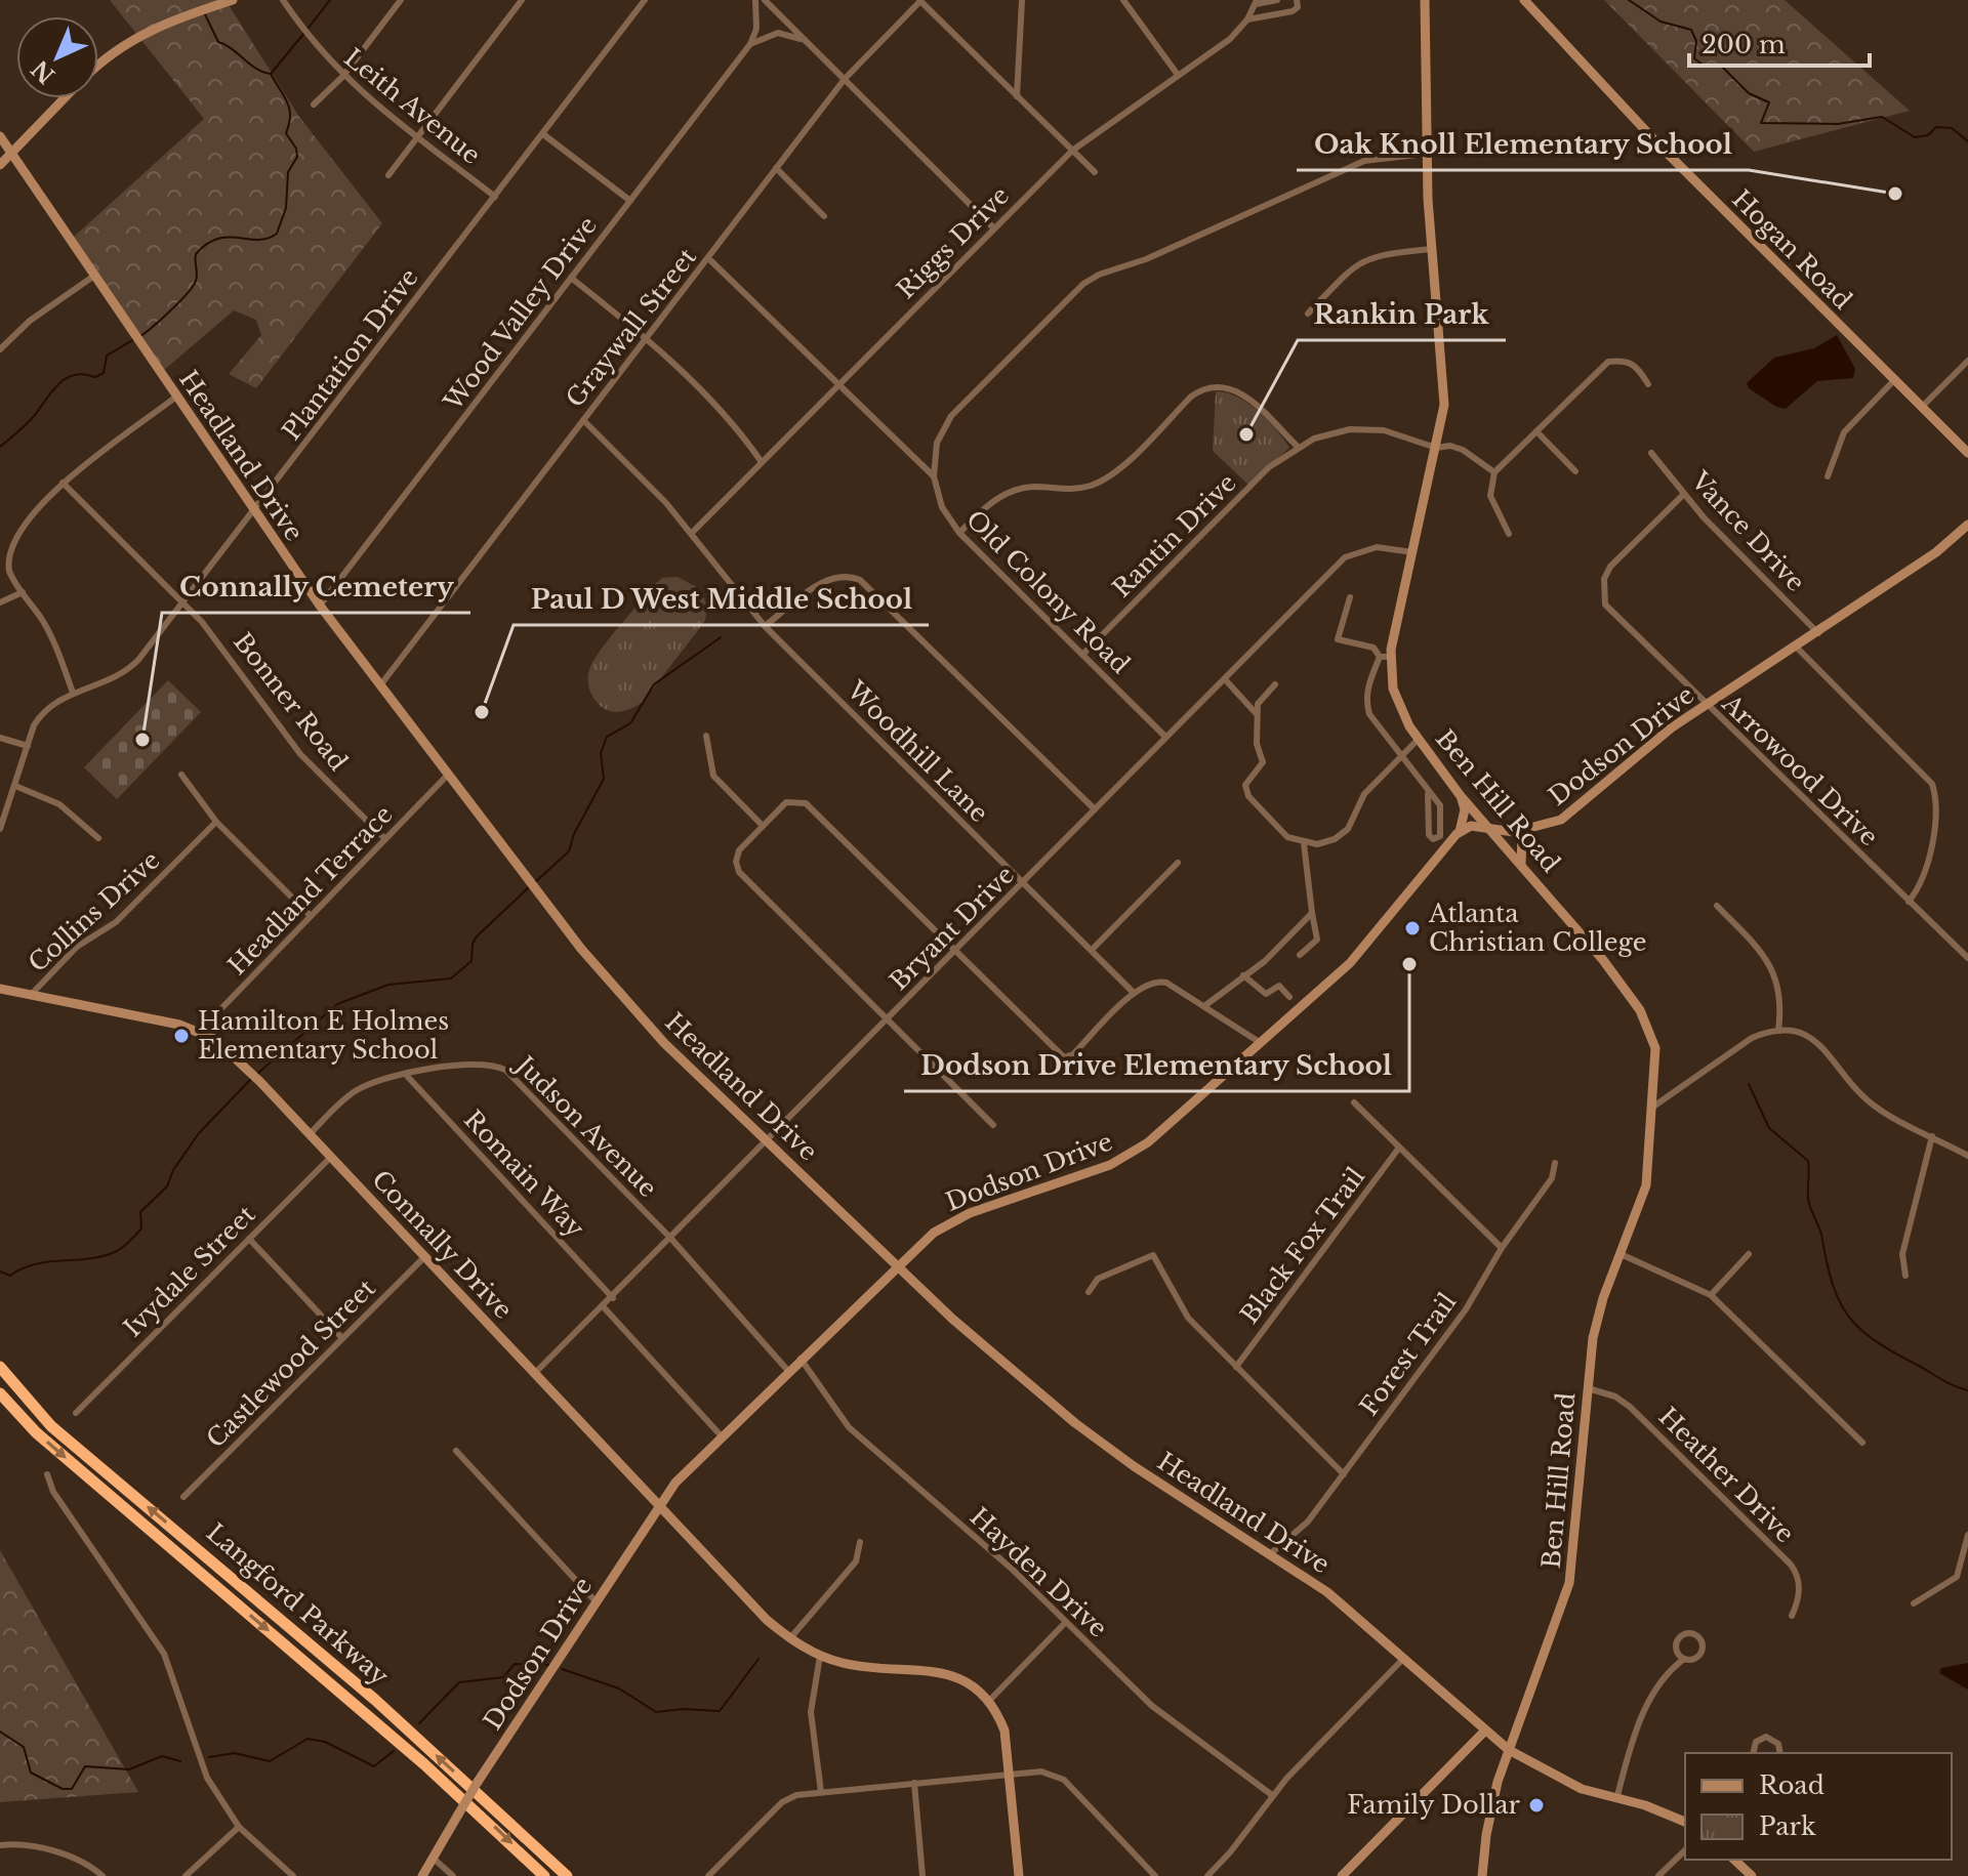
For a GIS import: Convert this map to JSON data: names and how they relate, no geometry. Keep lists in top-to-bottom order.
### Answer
{
  "streets": {
    "highway": ["Langford Parkway"],
    "street": [
      "Leith Avenue",
      "Riggs Drive",
      "Hogan Road",
      "Wood Valley Drive",
      "Graywall Street",
      "Plantation Drive",
      "Headland Drive",
      "Vance Drive",
      "Rantin Drive",
      "Old Colony Road",
      "Bonner Road",
      "Dodson Drive",
      "Woodhill Lane",
      "Arrowood Drive",
      "Ben Hill Road",
      "Headland Terrace",
      "Collins Drive",
      "Bryant Drive",
      "Judson Avenue",
      "Romain Way",
      "Connally Drive",
      "Black Fox Trail",
      "Ivydale Street",
      "Forest Trail",
      "Castlewood Street",
      "Heather Drive",
      "Hayden Drive"
    ]
  },
  "crossings": [
    ["Leith Avenue", "Plantation Drive"],
    ["Riggs Drive", "Old Colony Road"],
    ["Riggs Drive", "Woodhill Lane"],
    ["Wood Valley Drive", "Headland Drive"],
    ["Graywall Street", "Headland Drive"],
    ["Graywall Street", "Old Colony Road"],
    ["Graywall Street", "Woodhill Lane"],
    ["Plantation Drive", "Headland Drive"],
    ["Plantation Drive", "Bonner Road"],
    ["Headland Drive", "Dodson Drive"],
    ["Headland Drive", "Ben Hill Road"],
    ["Headland Drive", "Headland Terrace"],
    ["Headland Drive", "Bryant Drive"],
    ["Headland Drive", "Forest Trail"],
    ["Vance Drive", "Dodson Drive"],
    ["Vance Drive", "Arrowood Drive"],
    ["Rantin Drive", "Old Colony Road"],
    ["Rantin Drive", "Ben Hill Road"],
    ["Old Colony Road", "Bryant Drive"],
    ["Bonner Road", "Headland Terrace"],
    ["Dodson Drive", "Arrowood Drive"],
    ["Dodson Drive", "Ben Hill Road"],
    ["Dodson Drive", "Judson Avenue"],
    ["Dodson Drive", "Connally Drive"],
    ["Dodson Drive", "Hayden Drive"],
    ["Woodhill Lane", "Bryant Drive"],
    ["Ben Hill Road", "Bryant Drive"],
    ["Ben Hill Road", "Heather Drive"],
    ["Headland Terrace", "Connally Drive"],
    ["Collins Drive", "Connally Drive"],
    ["Bryant Drive", "Judson Avenue"],
    ["Bryant Drive", "Romain Way"],
    ["Bryant Drive", "Connally Drive"],
    ["Judson Avenue", "Romain Way"],
    ["Judson Avenue", "Connally Drive"],
    ["Connally Drive", "Ivydale Street"],
    ["Connally Drive", "Castlewood Street"]
  ],
  "places": [
    "Oak Knoll Elementary School",
    "Rankin Park",
    "Paul D West Middle School",
    "Connally Cemetery",
    "Atlanta Christian College",
    "Dodson Drive Elementary School",
    "Hamilton E Holmes Elementary School",
    "Family Dollar"
  ],
  "legend": ["Road", "Park"],
  "scale_bar": "200 m",
  "north": "bottom left"
}
